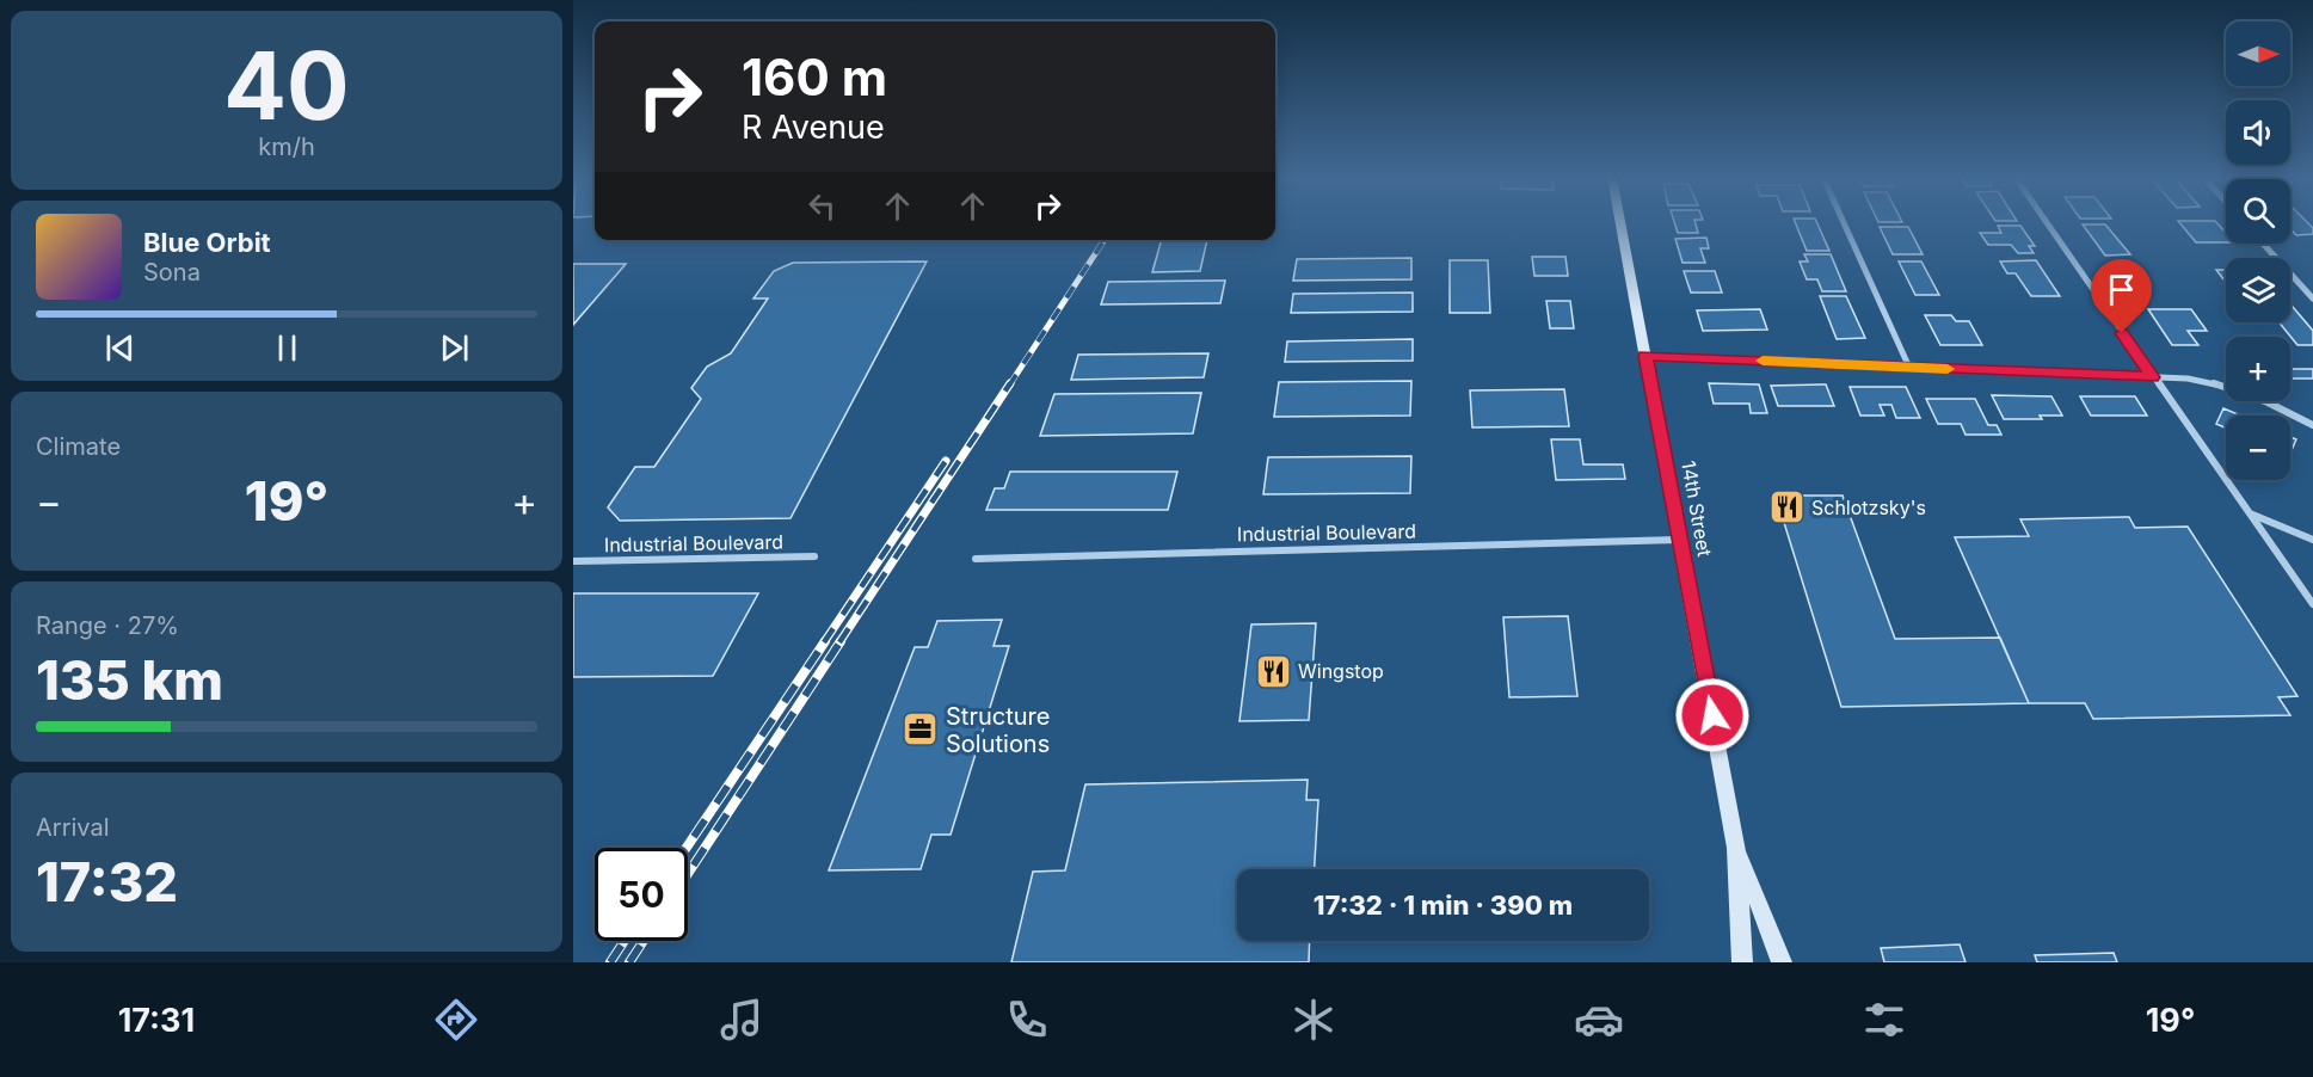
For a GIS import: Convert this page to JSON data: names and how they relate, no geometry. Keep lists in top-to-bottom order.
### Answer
{
  "streets": {
    "main road": ["14th Street"],
    "street": ["Industrial Boulevard"]
  },
  "crossings": [
    ["14th Street", "Industrial Boulevard"]
  ],
  "places": {
    "restaurant": ["Schlotzsky's", "Wingstop"],
    "office": ["Structure Solutions"]
  },
  "north": "right",
  "page": {
    "tile": [
      ["40", "km/h"],
      "Climate",
      ["Range · 27%", "135 km"],
      ["Arrival", "17:32"]
    ],
    "map_buttons": ["+", "−"],
    "turn": ["160 m", "R Avenue"],
    "song": ["Blue Orbit", "Sona"],
    "heat": ["−", "19°", "+"],
    "limit": "50",
    "trip": "17:32 · 1 min · 390 m",
    "tabs": ["17:31", "19°"]
  }
}
